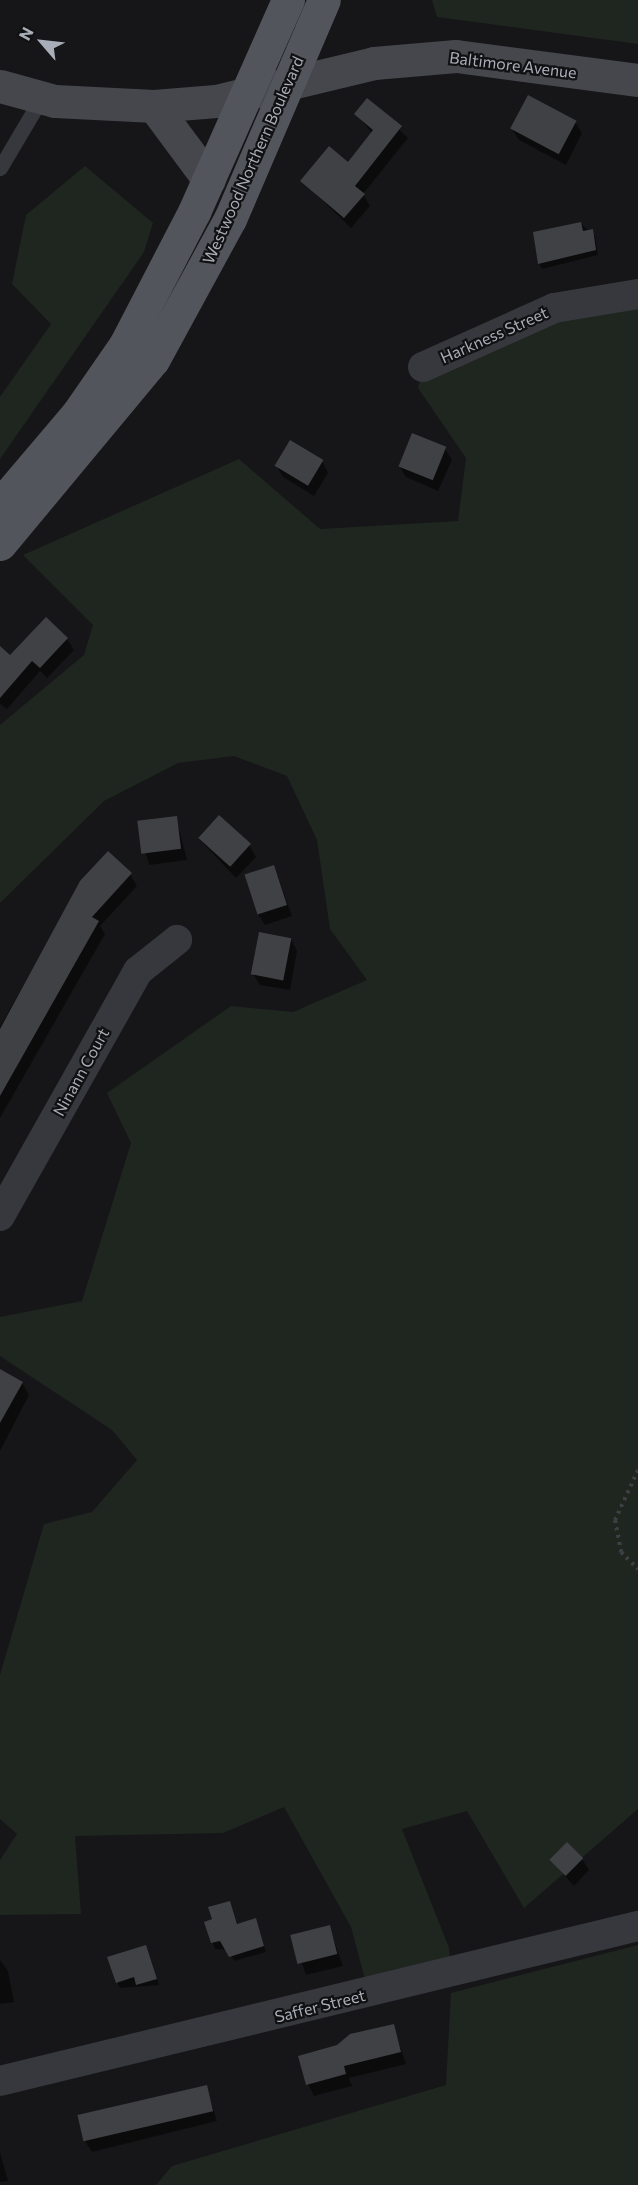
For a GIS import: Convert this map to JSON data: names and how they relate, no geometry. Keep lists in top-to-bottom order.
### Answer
{
  "streets": {
    "main road": ["Westwood Northern Boulevard"],
    "street": [
      "Baltimore Avenue",
      "Harkness Street",
      "Ninann Court",
      "Saffer Street"
    ]
  },
  "crossings": [
    ["Baltimore Avenue", "Westwood Northern Boulevard"]
  ],
  "north": "top left"
}
